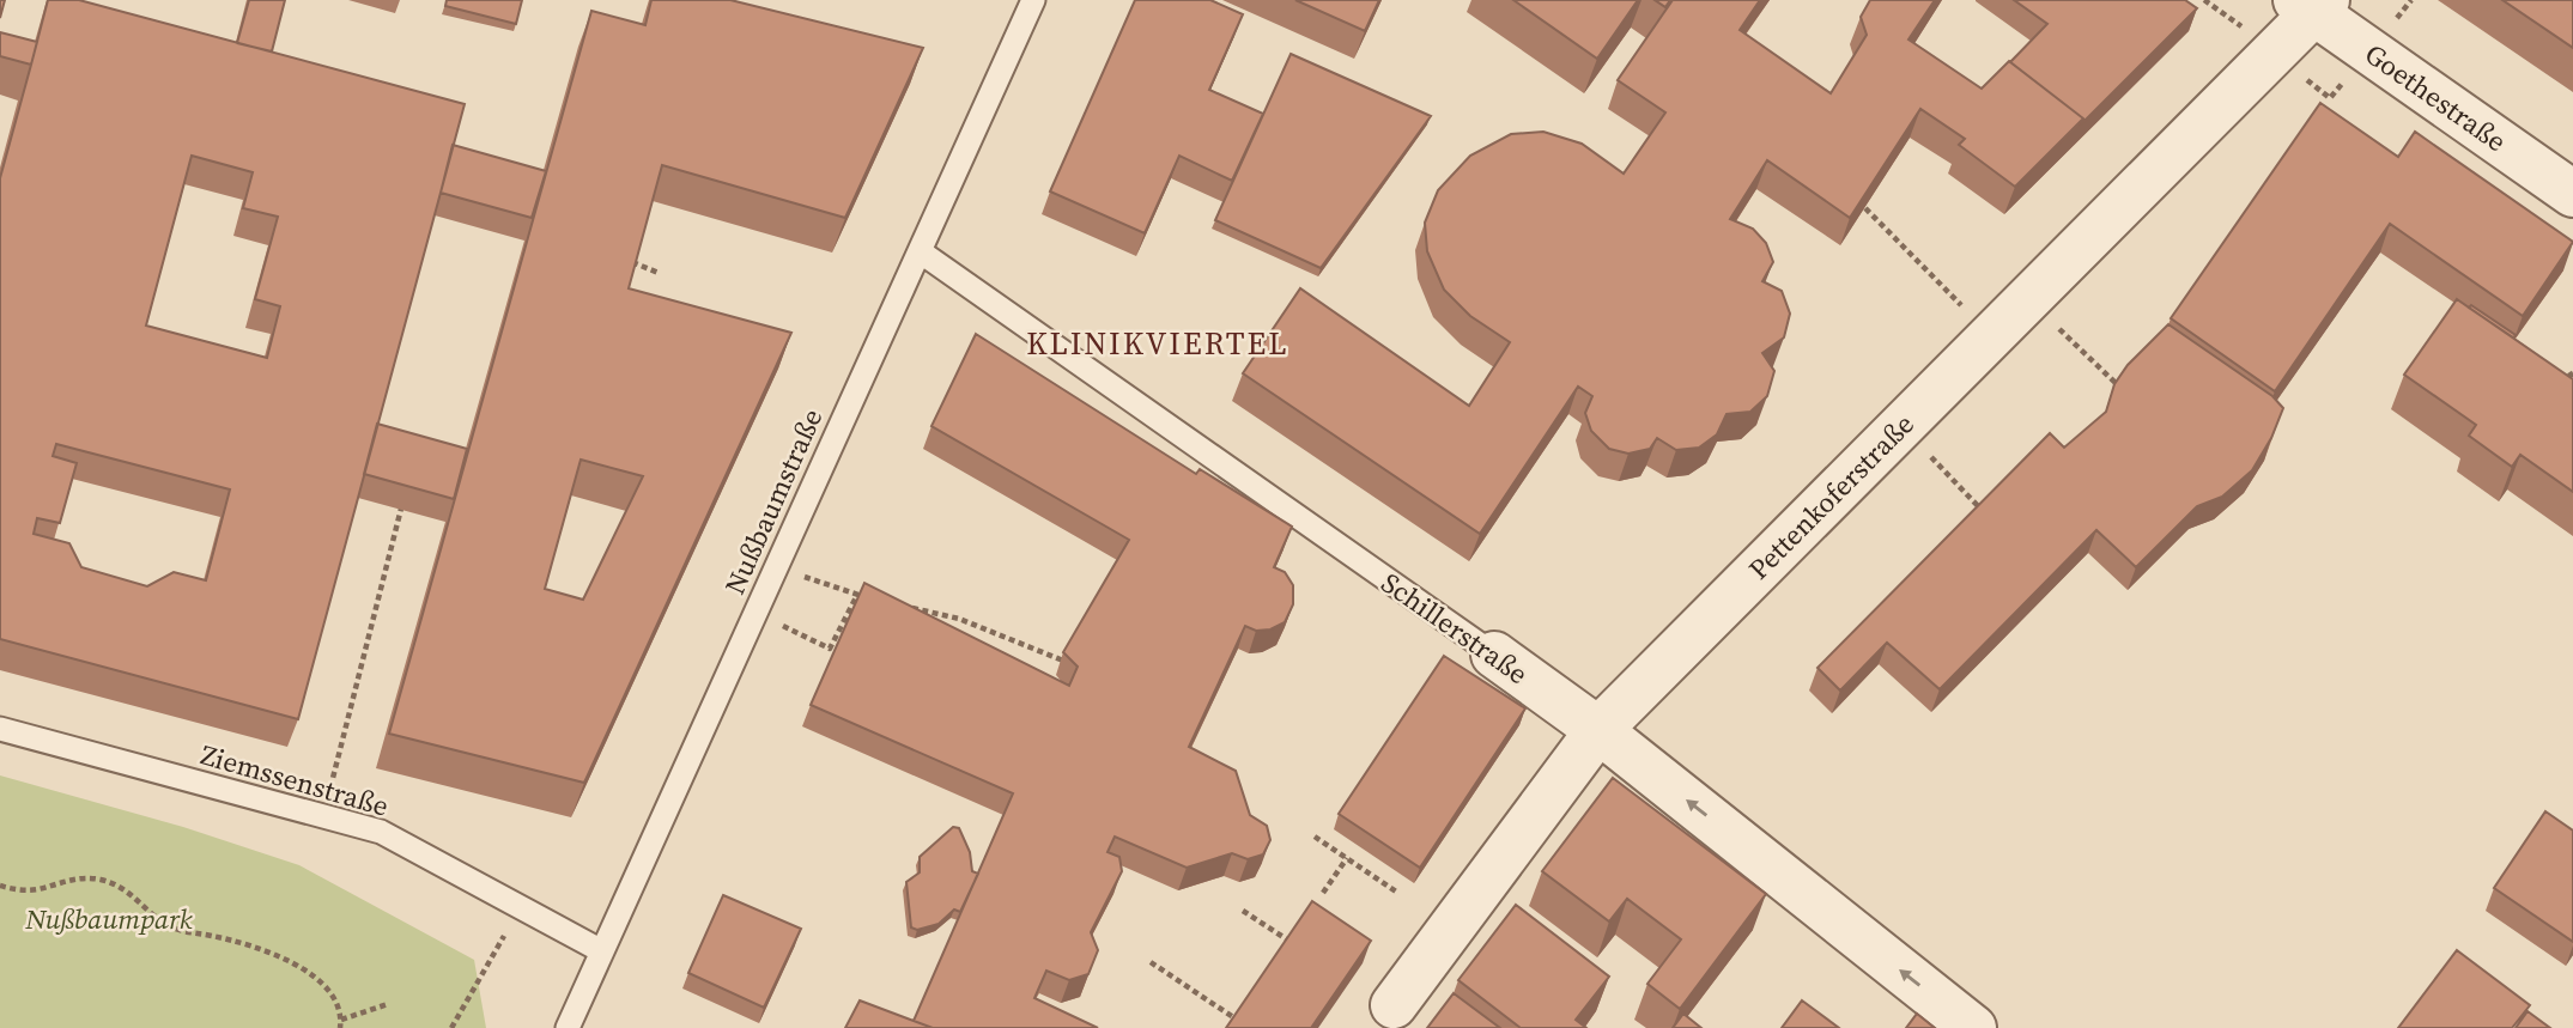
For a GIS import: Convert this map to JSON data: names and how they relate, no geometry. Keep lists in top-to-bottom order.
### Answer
{
  "streets": {
    "street": ["Goethestraße", "Pettenkoferstraße", "Schillerstraße"],
    "lane": ["Nußbaumstraße", "Ziemssenstraße"]
  },
  "crossings": [
    ["Goethestraße", "Pettenkoferstraße"],
    ["Pettenkoferstraße", "Schillerstraße"],
    ["Nußbaumstraße", "Schillerstraße"],
    ["Nußbaumstraße", "Ziemssenstraße"]
  ],
  "one_way": ["Schillerstraße"],
  "districts": ["KLINIKVIERTEL"],
  "parks": ["Nußbaumpark"]
}
